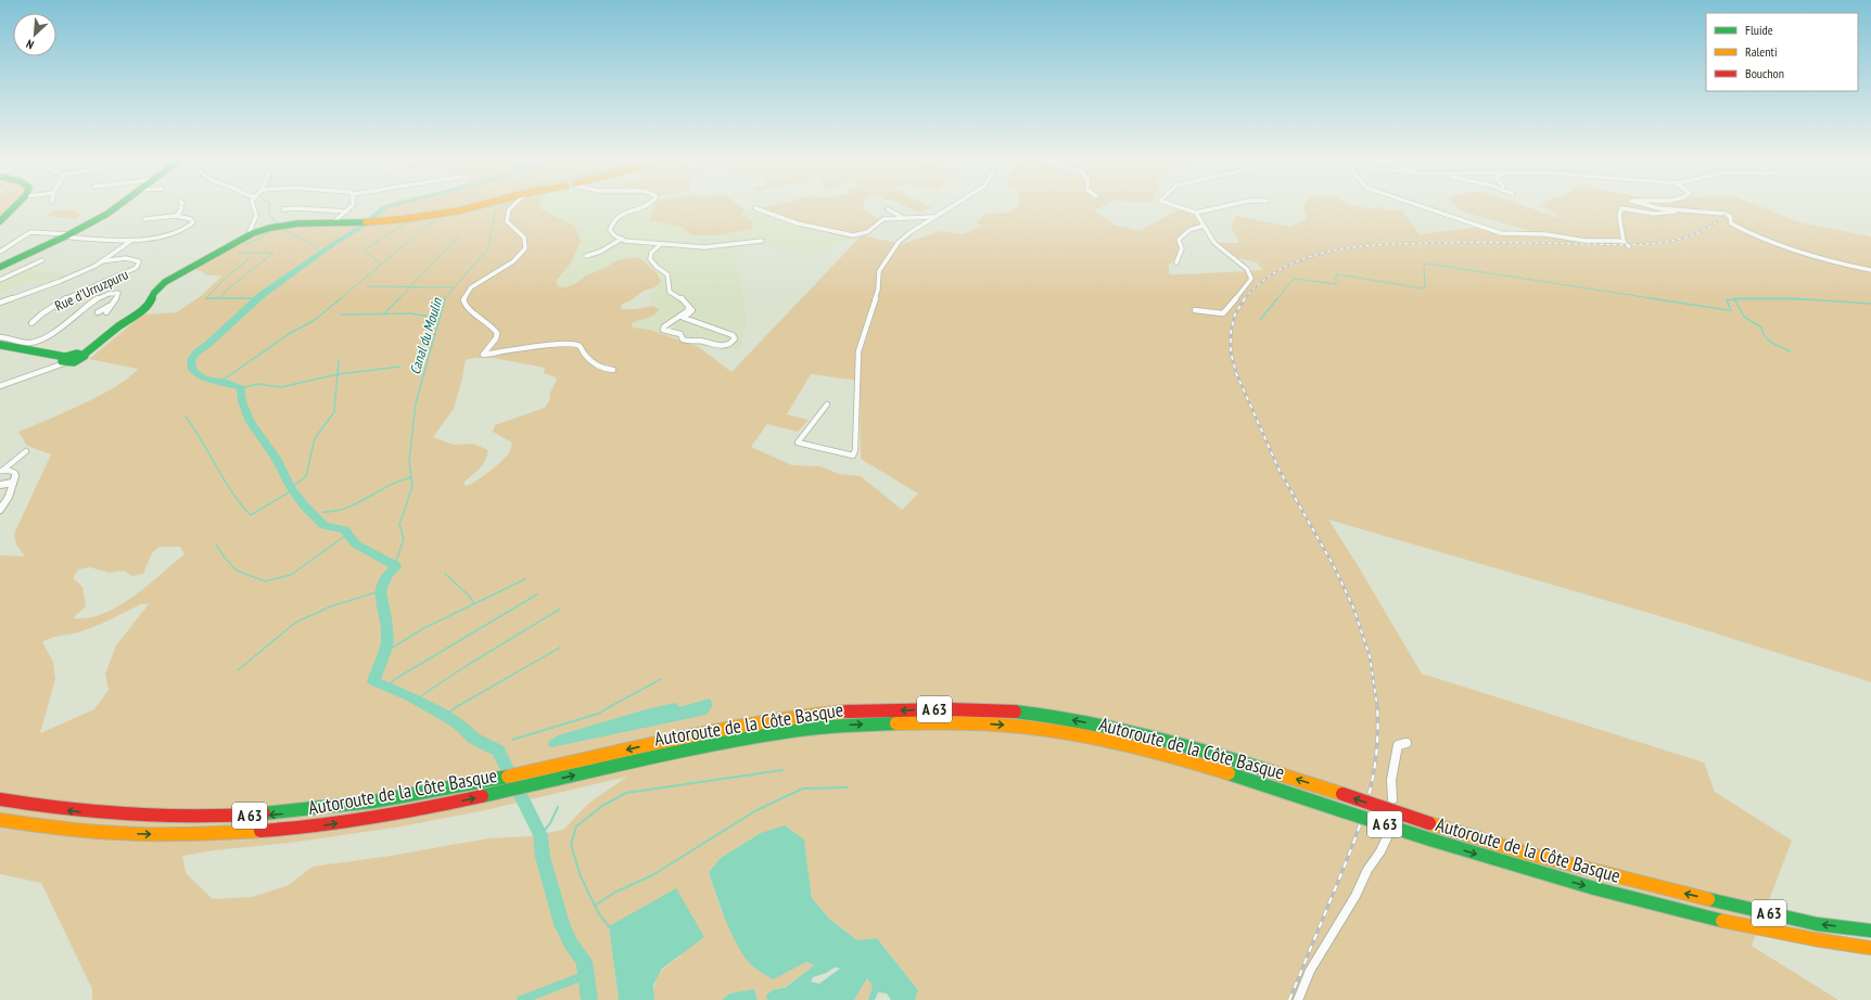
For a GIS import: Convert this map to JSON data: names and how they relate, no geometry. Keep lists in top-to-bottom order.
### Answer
{
  "streets": {
    "main road": ["A 63", "Autoroute de la Côte Basque"],
    "street": ["Rue d'Urruzpuru"]
  },
  "water": ["Canal du Moulin"],
  "legend": ["Fluide", "Ralenti", "Bouchon"],
  "north": "bottom left"
}
